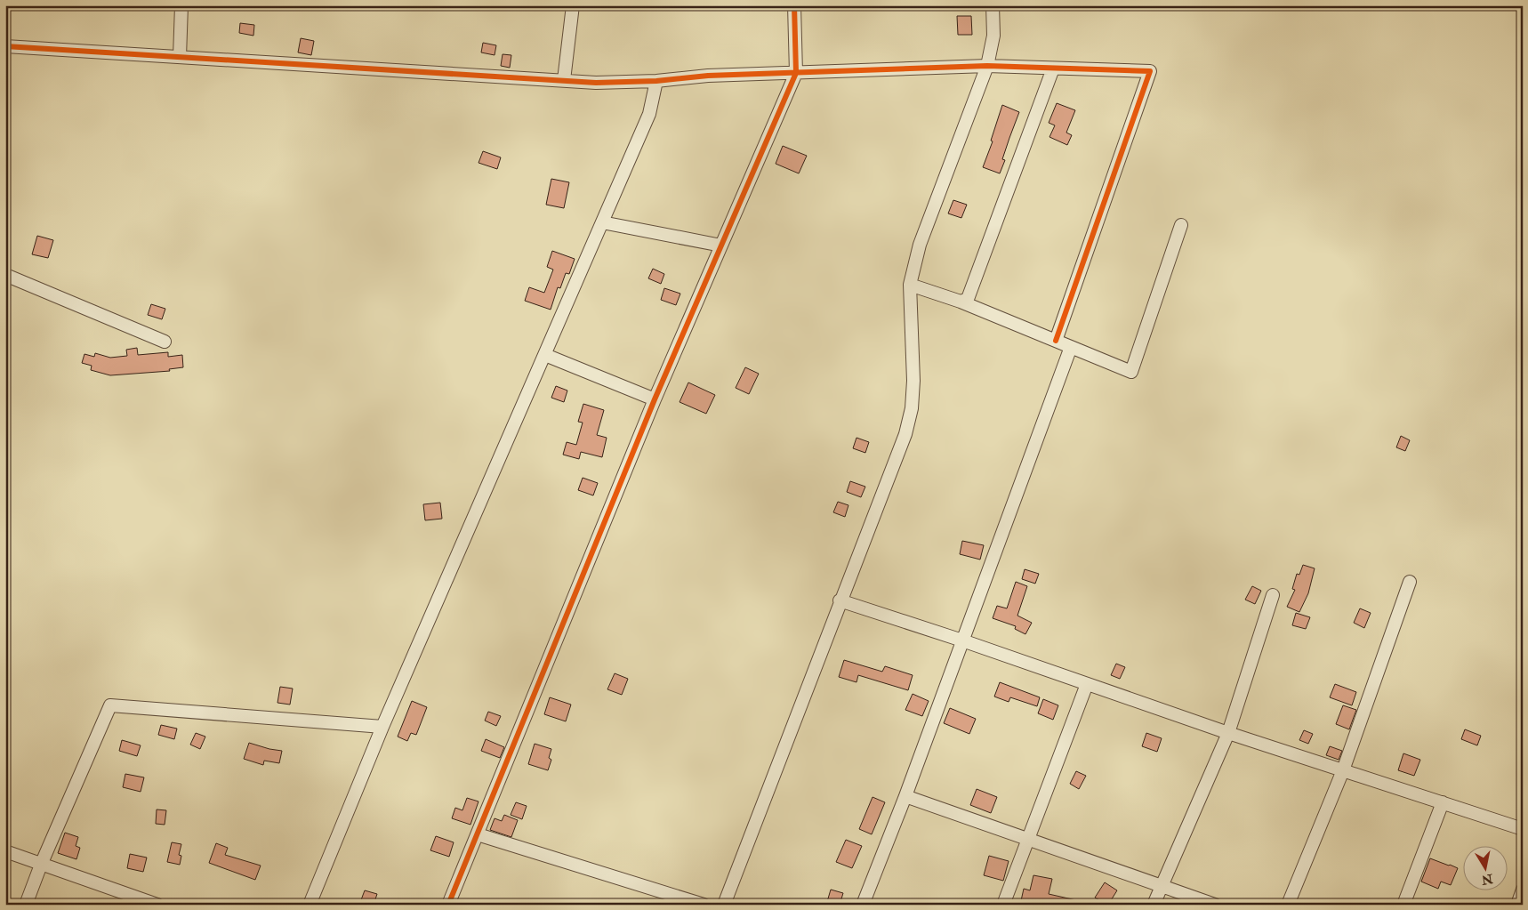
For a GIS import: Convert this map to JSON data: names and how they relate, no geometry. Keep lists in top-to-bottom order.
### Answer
{
  "north": "bottom"
}
